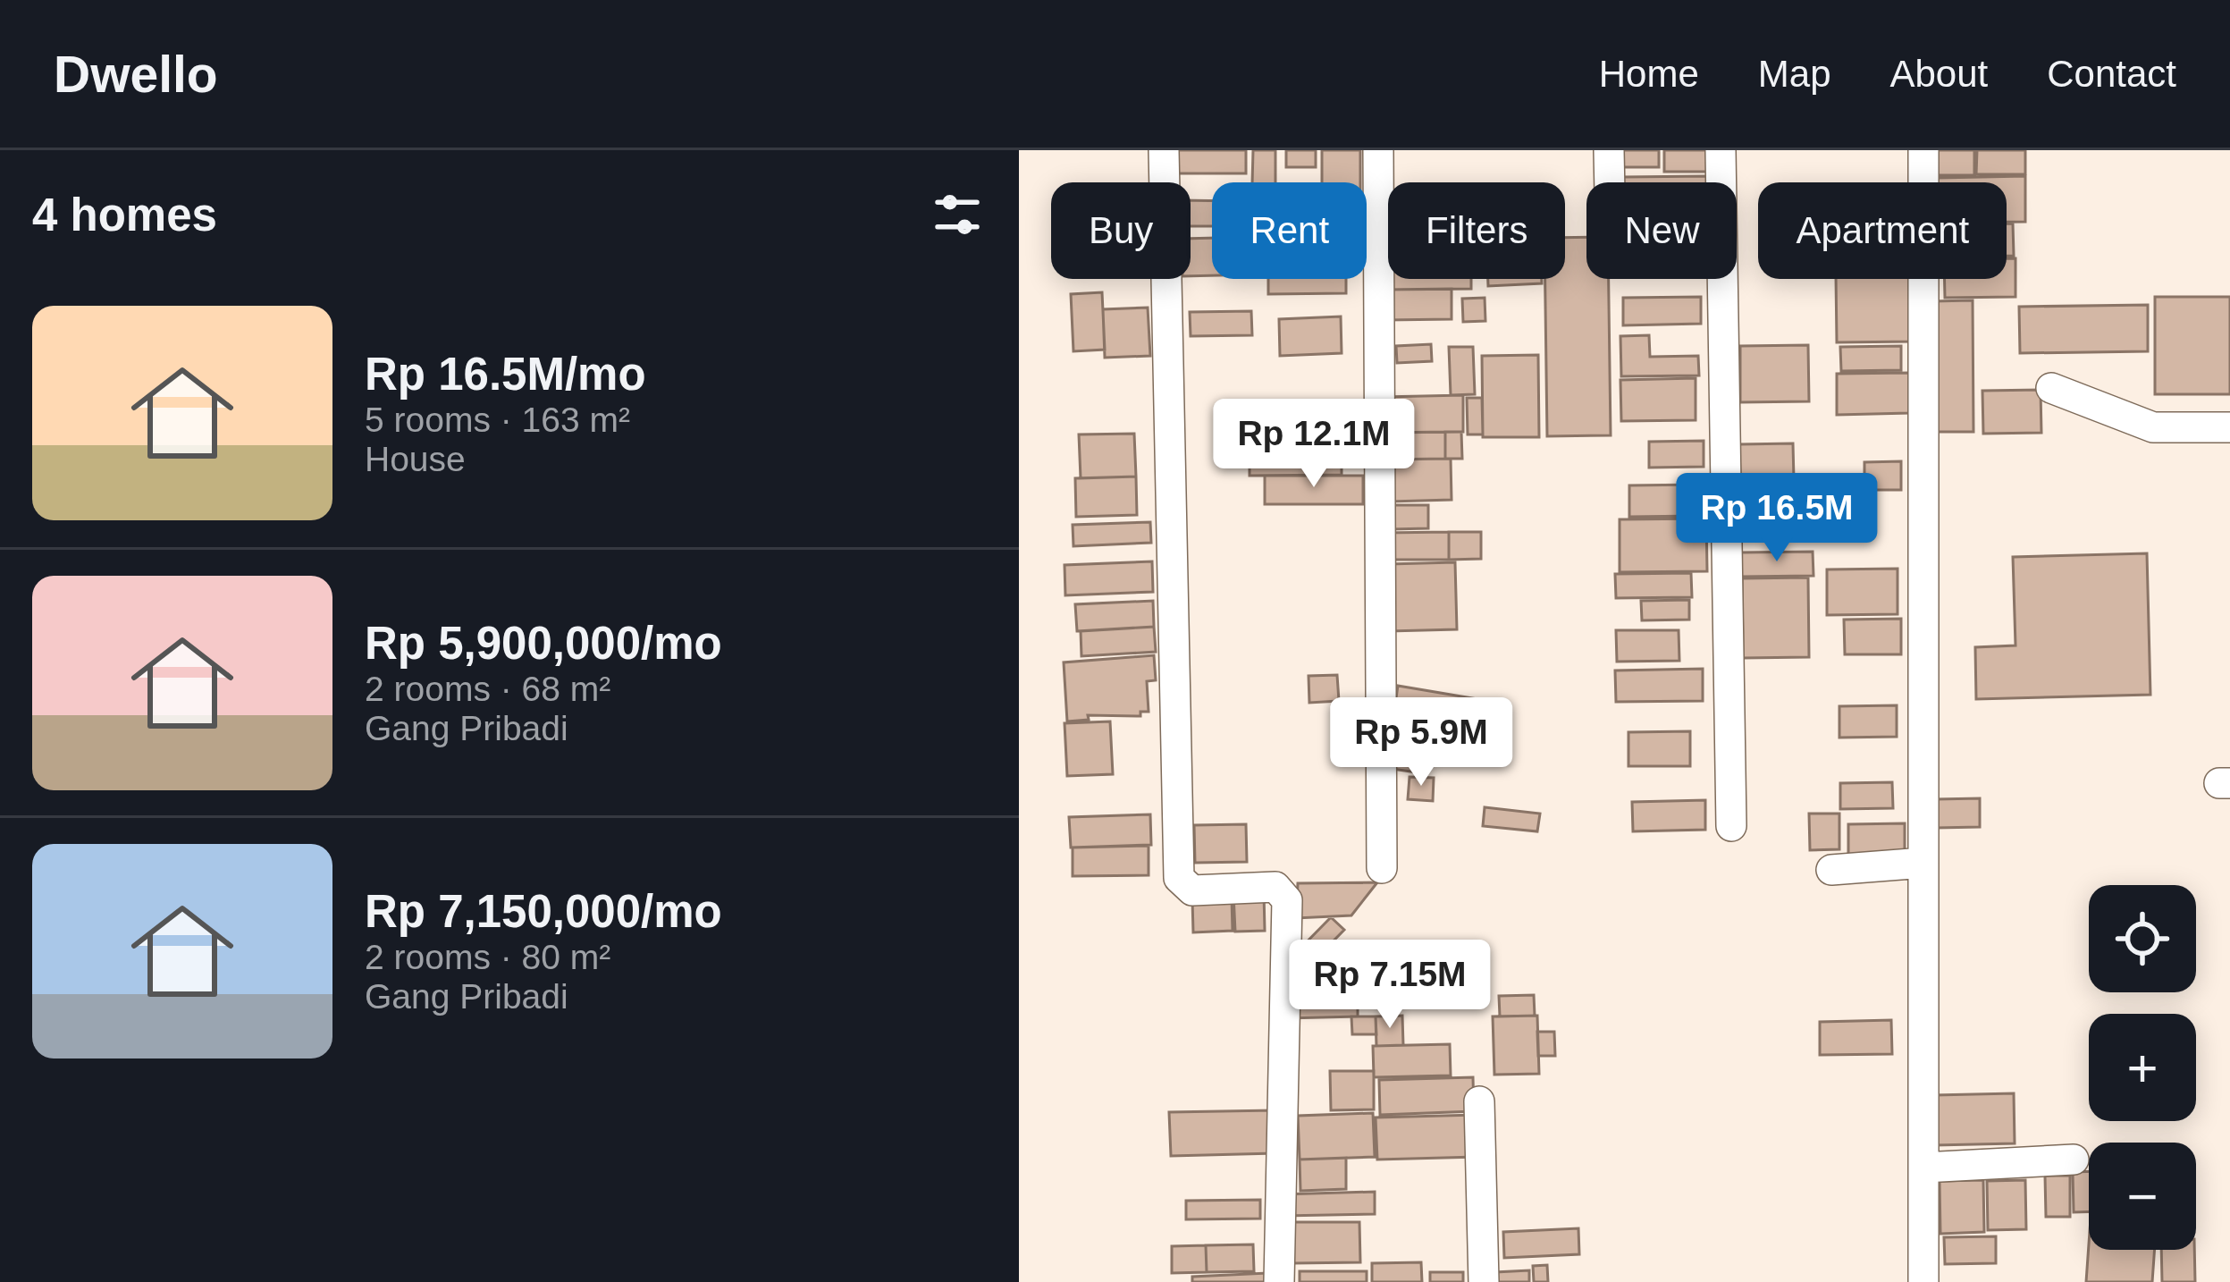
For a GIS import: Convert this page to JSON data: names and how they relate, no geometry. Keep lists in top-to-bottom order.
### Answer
{
  "page": {
    "header": "Dwello",
    "nav": [
      "Home",
      "Map",
      "About",
      "Contact"
    ],
    "heading": "4 homes",
    "chip": [
      "Buy",
      "Rent",
      "Filters",
      "New",
      "Apartment"
    ],
    "list": [
      {
        "name": "Rp 16.5M/mo",
        "note": "5 rooms · 163 m² · House"
      },
      {
        "name": "Rp 5,900,000/mo",
        "note": "2 rooms · 68 m² · Gang Pribadi"
      },
      {
        "name": "Rp 7,150,000/mo",
        "note": "2 rooms · 80 m² · Gang Pribadi"
      }
    ],
    "price": [
      "Rp 12.1M",
      "Rp 16.5M",
      "Rp 5.9M",
      "Rp 7.15M"
    ],
    "map_buttons": ["+", "−"]
  }
}
